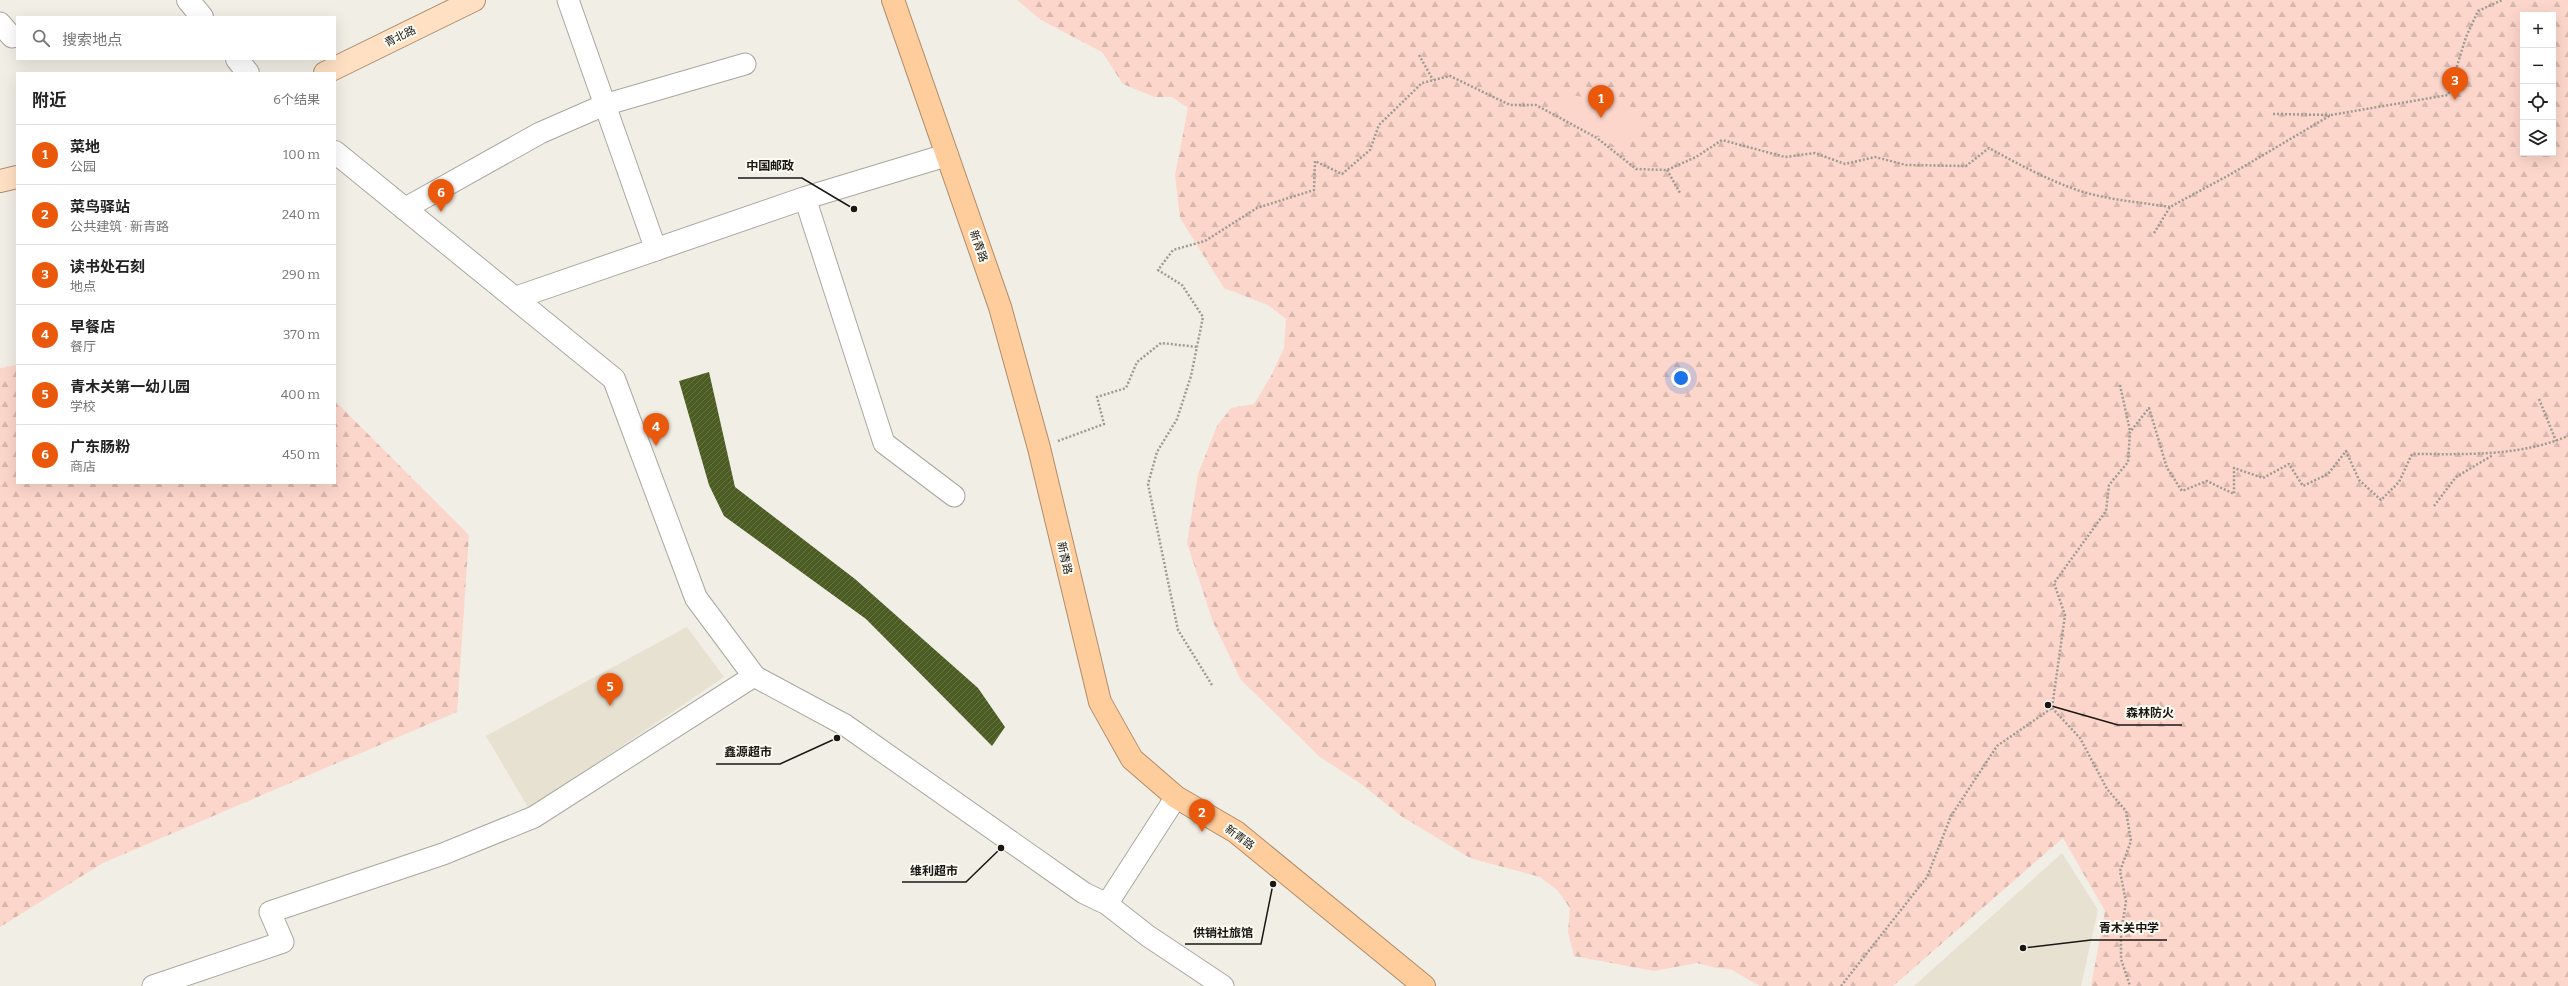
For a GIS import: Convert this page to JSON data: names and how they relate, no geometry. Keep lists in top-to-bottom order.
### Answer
{
  "streets": {
    "highway": ["新青路"],
    "main road": ["青北路"]
  },
  "places": [
    "中国邮政",
    "森林防火",
    "鑫源超市",
    "维利超市",
    "供销社旅馆",
    "青木关中学"
  ],
  "page": {
    "map_buttons": ["+", "−"],
    "search": "搜索地点",
    "pins": [
      "3",
      "1",
      "6",
      "4",
      "5",
      "2"
    ],
    "heading": ["附近", "6个结果"],
    "list": [
      {
        "mark": "1",
        "name": "菜地",
        "note": "公园",
        "value": "100 m"
      },
      {
        "mark": "2",
        "name": "菜鸟驿站",
        "note": "公共建筑 · 新青路",
        "value": "240 m"
      },
      {
        "mark": "3",
        "name": "读书处石刻",
        "note": "地点",
        "value": "290 m"
      },
      {
        "mark": "4",
        "name": "早餐店",
        "note": "餐厅",
        "value": "370 m"
      },
      {
        "mark": "5",
        "name": "青木关第一幼儿园",
        "note": "学校",
        "value": "400 m"
      },
      {
        "mark": "6",
        "name": "广东肠粉",
        "note": "商店",
        "value": "450 m"
      }
    ]
  }
}
